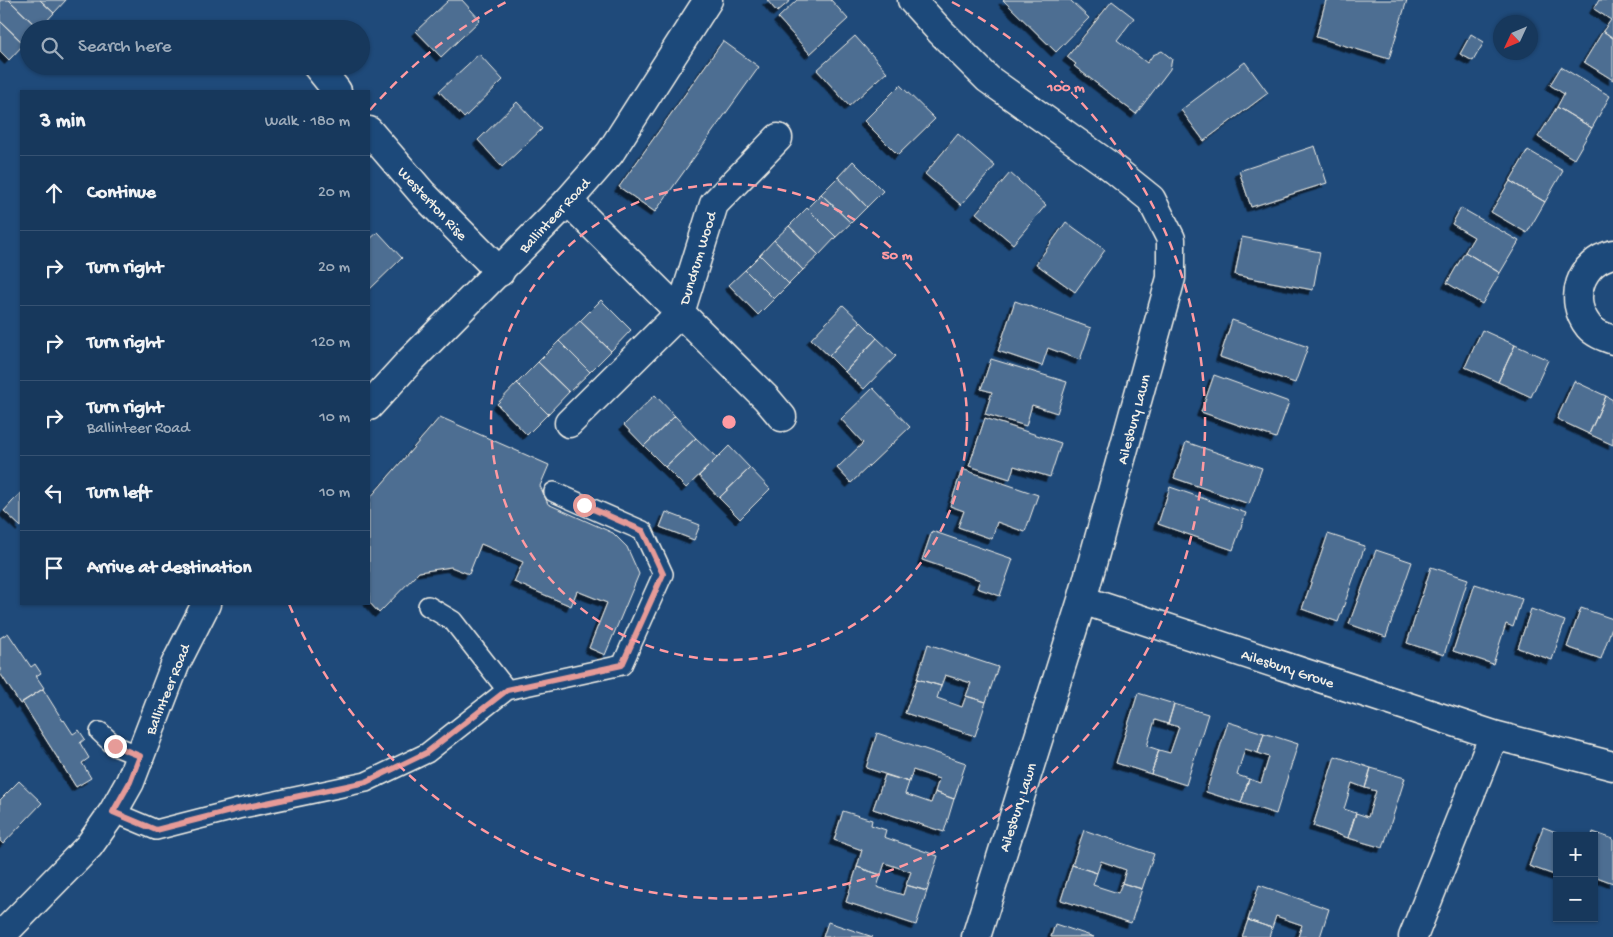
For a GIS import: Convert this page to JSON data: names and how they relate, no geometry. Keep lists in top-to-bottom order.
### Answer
{
  "streets": {
    "street": [
      "Westerton Rise",
      "Ballinteer Road",
      "Dundrum Wood",
      "Ailesbury Lawn",
      "Ailesbury Grove"
    ]
  },
  "crossings": [
    ["Westerton Rise", "Ballinteer Road"],
    ["Ballinteer Road", "Dundrum Wood"],
    ["Ailesbury Lawn", "Ailesbury Grove"]
  ],
  "north": "bottom left",
  "page": {
    "search": "Search here",
    "heading": ["3 min", "Walk · 180 m"],
    "list": [
      ["Continue", "20 m"],
      ["Turn right", "20 m"],
      ["Turn right", "120 m"],
      ["Turn right", "Ballinteer Road", "10 m"],
      ["Turn left", "10 m"],
      "Arrive at destination"
    ],
    "map_buttons": ["+", "−"]
  },
  "rings": ["100 m", "50 m"]
}
